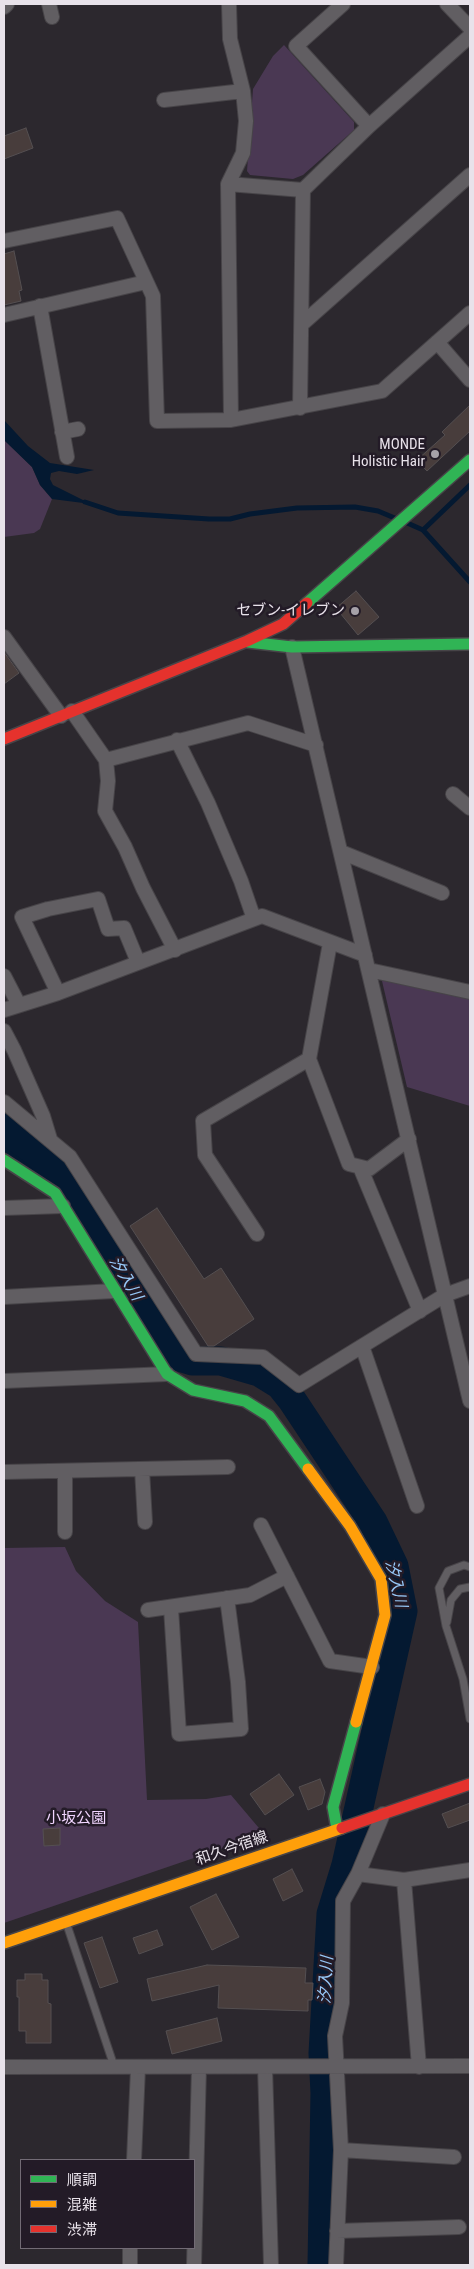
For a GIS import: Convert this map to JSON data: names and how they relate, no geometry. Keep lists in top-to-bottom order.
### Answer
{
  "streets": {
    "street": ["和久今宿線"]
  },
  "water": ["汐入川"],
  "parks": ["小坂公園"],
  "places": ["MONDE Holistic Hair", "セブン-イレブン"],
  "legend": ["順調", "混雑", "渋滞"]
}
